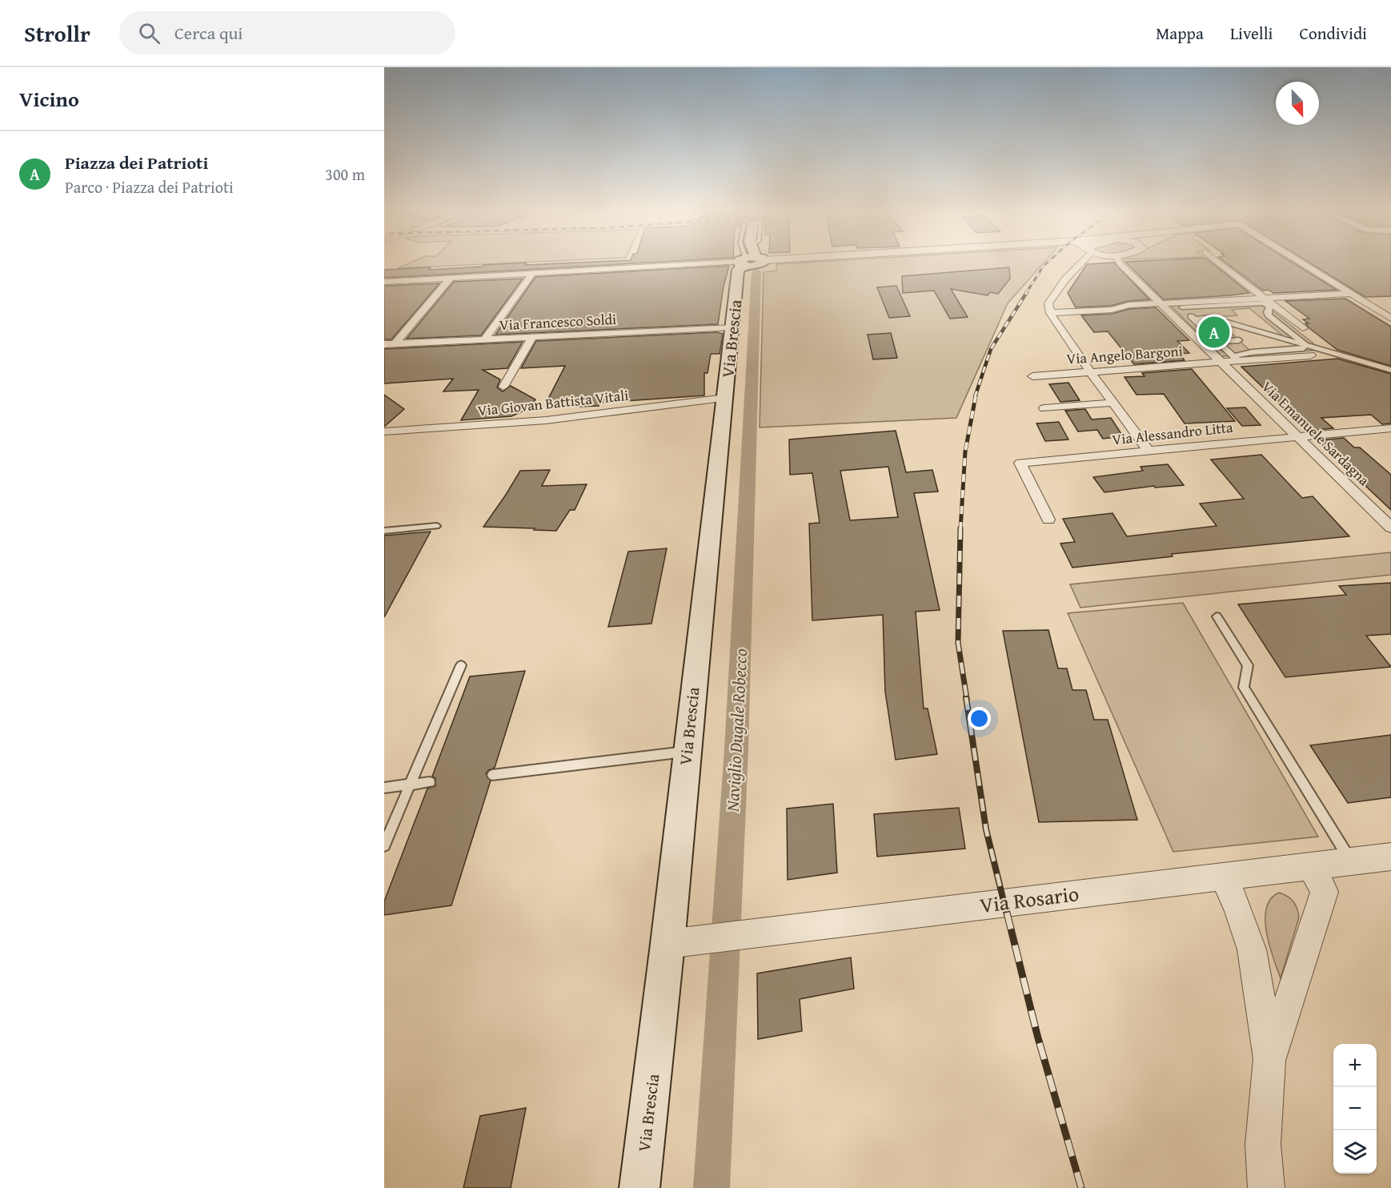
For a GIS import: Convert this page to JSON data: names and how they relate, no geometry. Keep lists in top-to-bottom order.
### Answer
{
  "streets": {
    "main road": ["Via Brescia"],
    "street": [
      "Via Francesco Soldi",
      "Via Angelo Bargoni",
      "Via Giovan Battista Vitali",
      "Via Alessandro Litta",
      "Via Emanuele Sardagna",
      "Via Rosario"
    ]
  },
  "crossings": [
    ["Via Francesco Soldi", "Via Brescia"],
    ["Via Brescia", "Via Giovan Battista Vitali"],
    ["Via Brescia", "Via Rosario"],
    ["Via Angelo Bargoni", "Via Emanuele Sardagna"],
    ["Via Alessandro Litta", "Via Emanuele Sardagna"]
  ],
  "water": ["Naviglio Dugale Robecco"],
  "north": "bottom",
  "page": {
    "header": "Strollr",
    "search": "Cerca qui",
    "nav": ["Mappa", "Livelli", "Condividi"],
    "heading": "Vicino",
    "list": [
      {
        "mark": "A",
        "name": "Piazza dei Patrioti",
        "note": "Parco · Piazza dei Patrioti",
        "value": "300 m"
      }
    ],
    "pins": "A",
    "map_buttons": ["+", "−"]
  }
}
